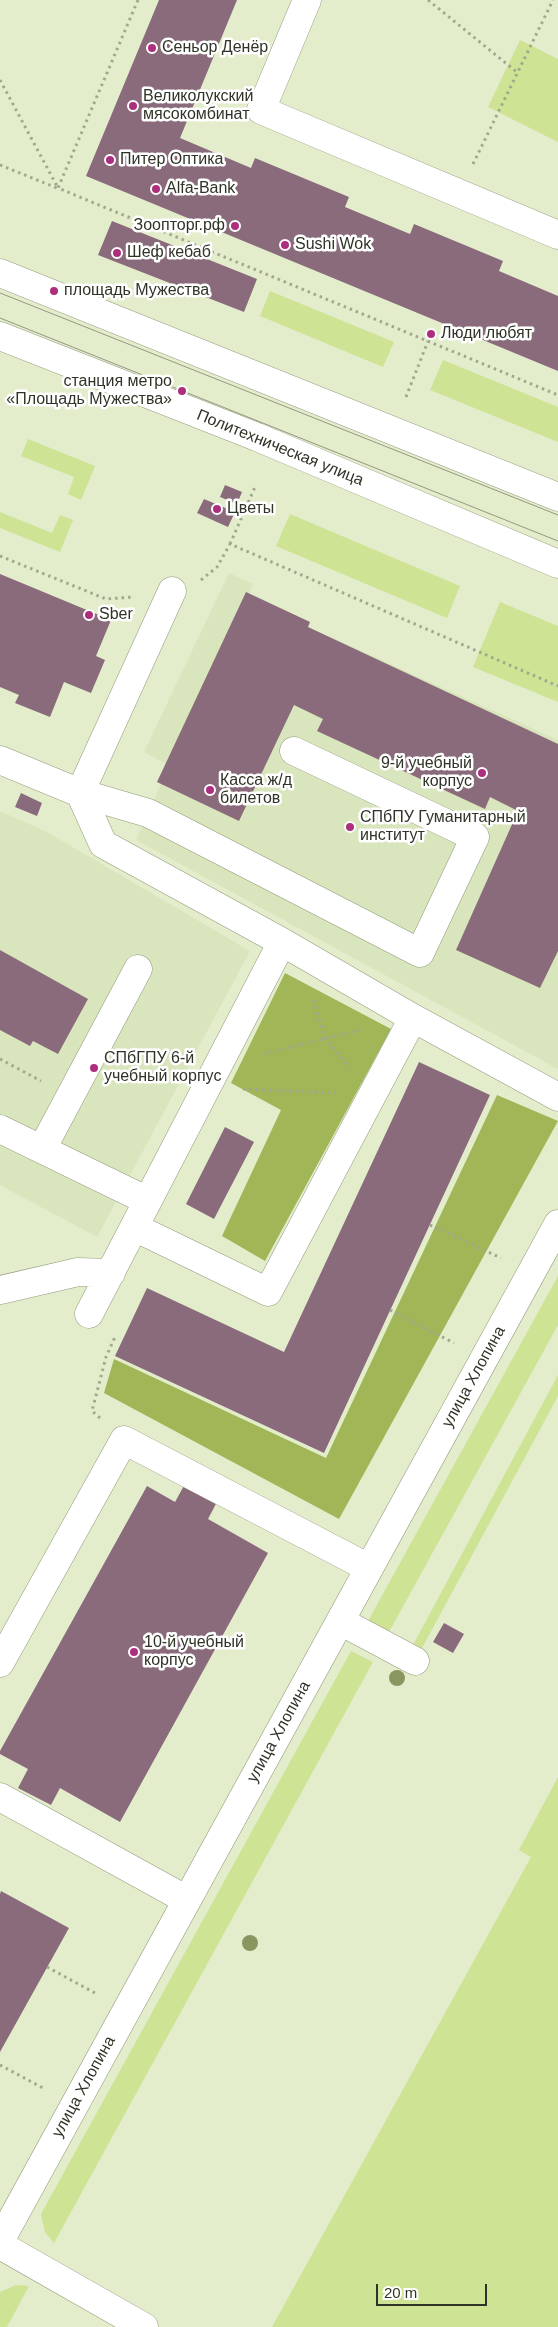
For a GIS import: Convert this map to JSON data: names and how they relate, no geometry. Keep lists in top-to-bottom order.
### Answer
{
  "streets": {
    "main road": ["Политехническая улица", "улица Хлопина"]
  },
  "places": [
    "Сеньор Денёр",
    "Великолукский мясокомбинат",
    "Питер Оптика",
    "Alfa-Bank",
    "Зоопторг.рф",
    "Sushi Wok",
    "Шеф кебаб",
    "площадь Мужества",
    "Люди любят",
    "станция метро «Площадь Мужества»",
    "Цветы",
    "Sber",
    "9-й учебный корпус",
    "Касса ж/д билетов",
    "СПбПУ Гуманитарный институт",
    "СПбГПУ 6-й учебный корпус",
    "10-й учебный корпус"
  ],
  "scale_bar": "20 m"
}
